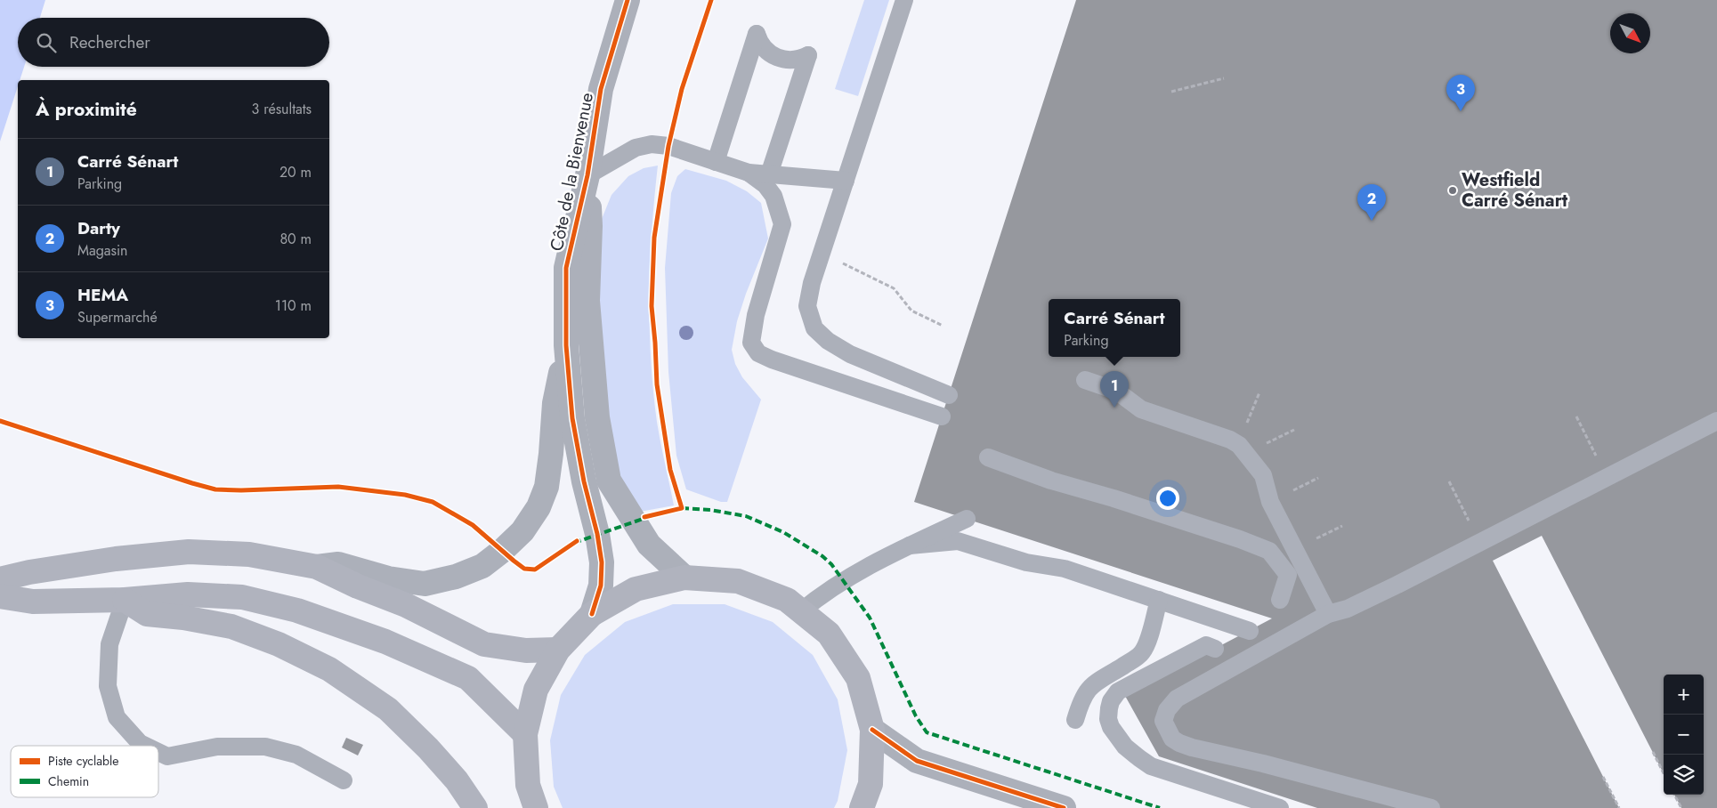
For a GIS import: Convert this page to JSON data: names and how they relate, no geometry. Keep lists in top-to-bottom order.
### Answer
{
  "streets": {
    "street": ["Côte de la Bienvenue"]
  },
  "places": ["Westfield Carré Sénart"],
  "legend": ["Piste cyclable", "Chemin"],
  "north": "bottom right",
  "page": {
    "search": "Rechercher",
    "pins": ["3", "2", "1"],
    "heading": ["À proximité", "3 résultats"],
    "list": [
      {
        "mark": "1",
        "name": "Carré Sénart",
        "note": "Parking",
        "value": "20 m"
      },
      {
        "mark": "2",
        "name": "Darty",
        "note": "Magasin",
        "value": "80 m"
      },
      {
        "mark": "3",
        "name": "HEMA",
        "note": "Supermarché",
        "value": "110 m"
      }
    ],
    "popup": ["Carré Sénart", "Parking"],
    "map_buttons": ["+", "−"]
  }
}
